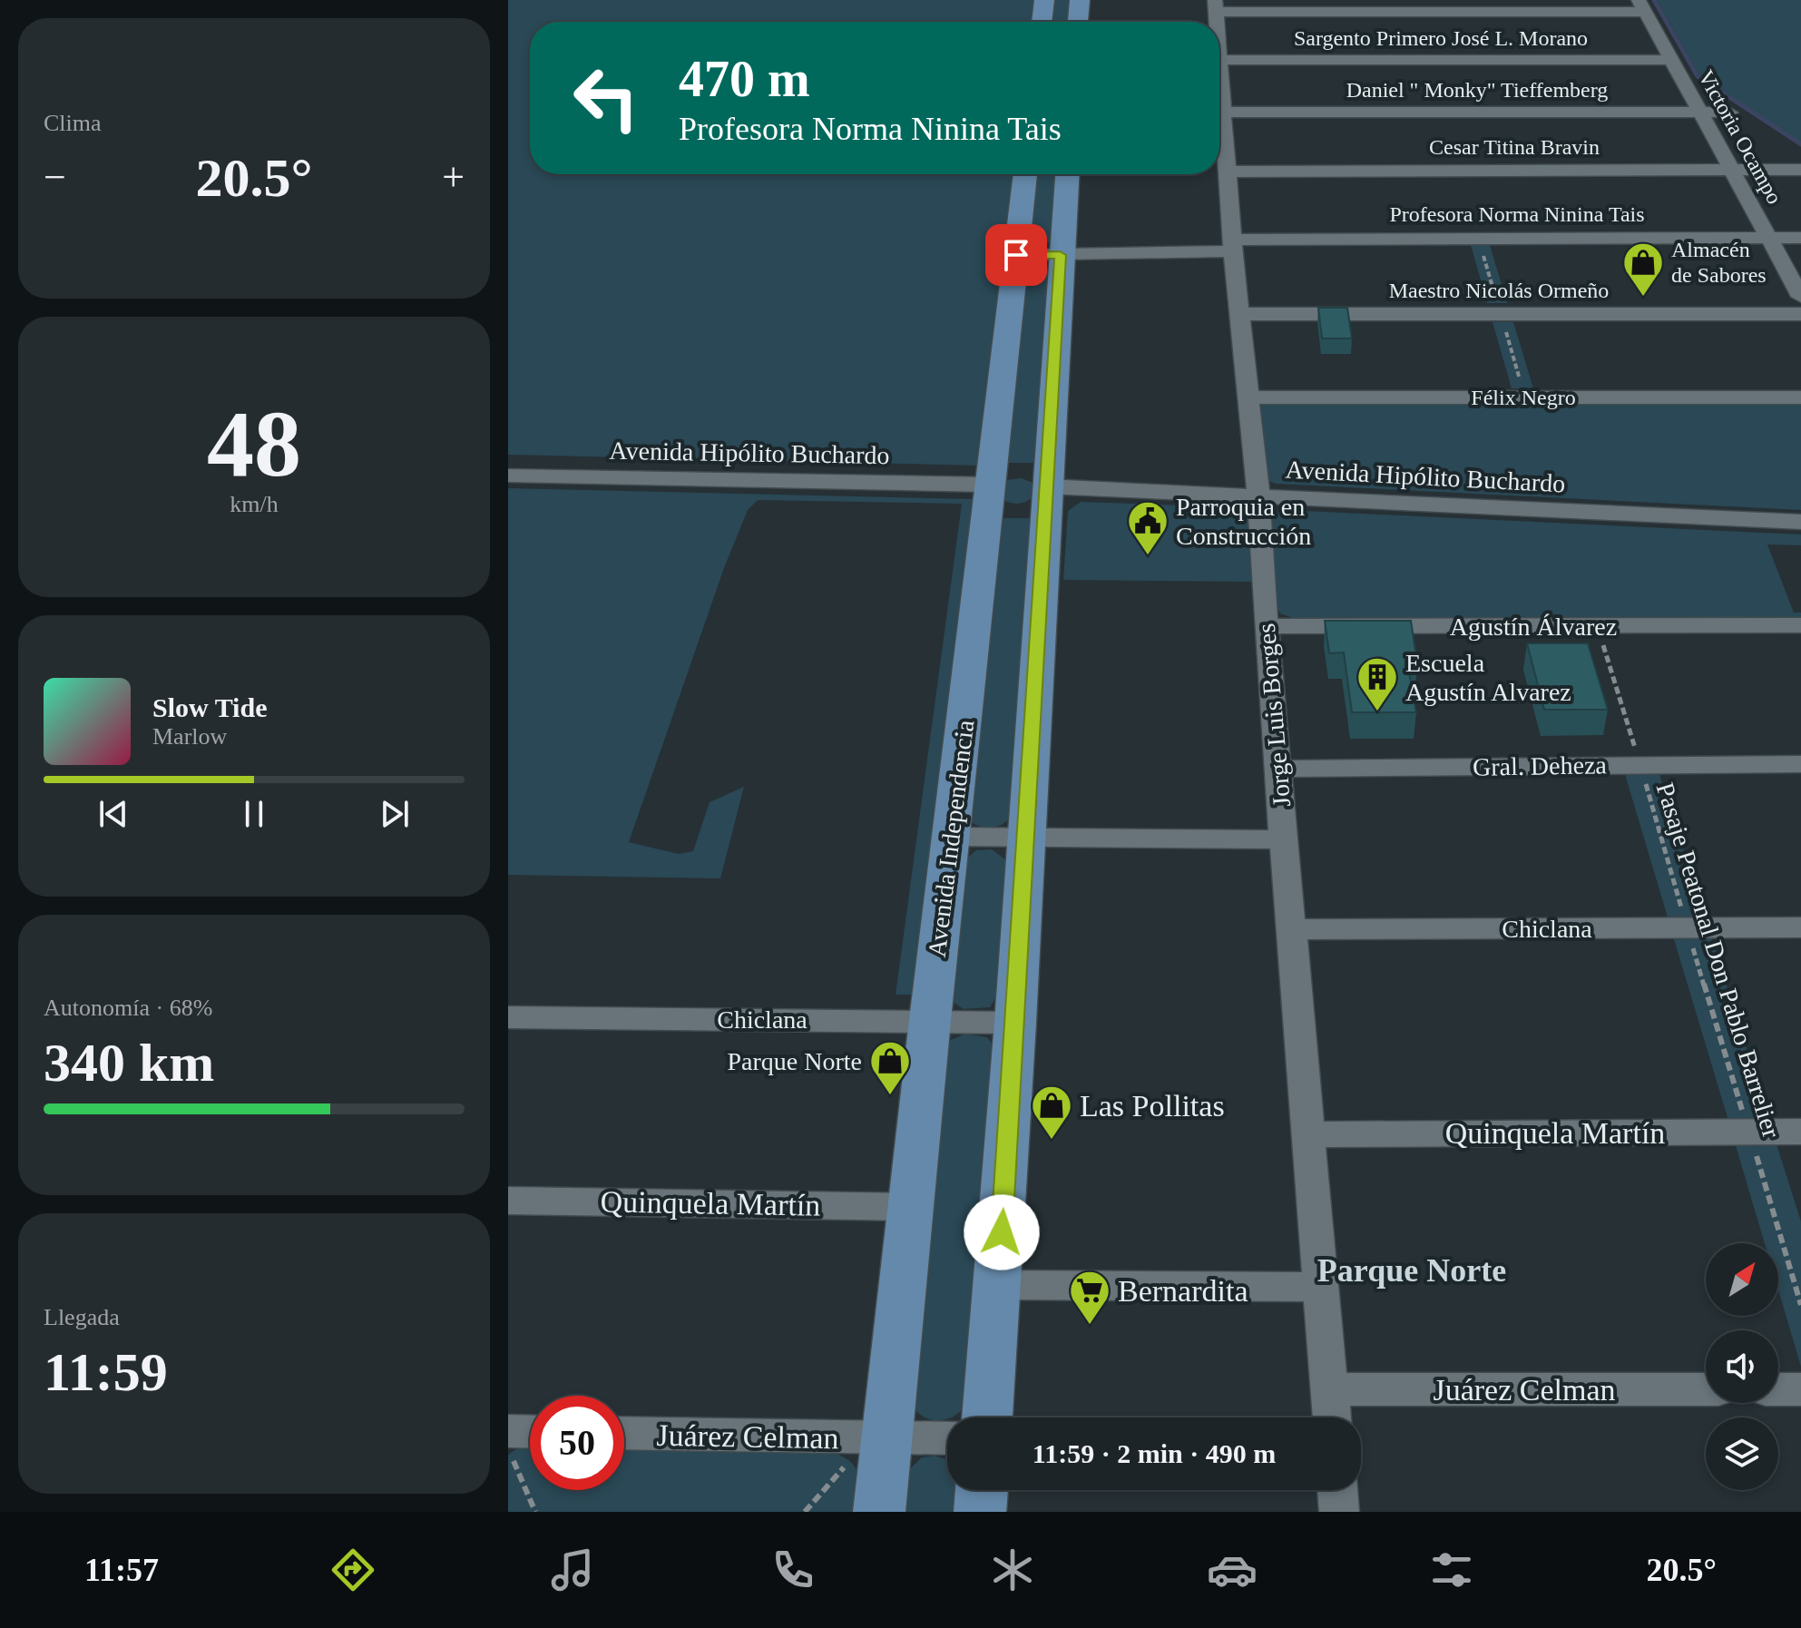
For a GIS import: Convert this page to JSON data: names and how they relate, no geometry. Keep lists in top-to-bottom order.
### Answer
{
  "streets": {
    "main road": ["Avenida Independencia"],
    "street": [
      "Sargento Primero José L. Morano",
      "Daniel \" Monky\" Tieffemberg",
      "Victoria Ocampo",
      "Cesar Titina Bravin",
      "Profesora Norma Ninina Tais",
      "Maestro Nicolás Ormeño",
      "Félix Negro",
      "Avenida Hipólito Buchardo",
      "Agustín Álvarez",
      "Jorge Luis Borges",
      "Gral. Deheza",
      "Chiclana",
      "Quinquela Martín",
      "Juárez Celman"
    ],
    "path": ["Pasaje Peatonal Don Pablo Barrelier"]
  },
  "crossings": [
    ["Sargento Primero José L. Morano", "Victoria Ocampo"],
    ["Daniel \" Monky\" Tieffemberg", "Victoria Ocampo"],
    ["Daniel \" Monky\" Tieffemberg", "Jorge Luis Borges"],
    ["Victoria Ocampo", "Cesar Titina Bravin"],
    ["Victoria Ocampo", "Profesora Norma Ninina Tais"],
    ["Cesar Titina Bravin", "Jorge Luis Borges"],
    ["Profesora Norma Ninina Tais", "Jorge Luis Borges"],
    ["Profesora Norma Ninina Tais", "Avenida Independencia"],
    ["Maestro Nicolás Ormeño", "Jorge Luis Borges"],
    ["Félix Negro", "Jorge Luis Borges"],
    ["Avenida Hipólito Buchardo", "Jorge Luis Borges"],
    ["Avenida Hipólito Buchardo", "Avenida Independencia"],
    ["Agustín Álvarez", "Jorge Luis Borges"],
    ["Agustín Álvarez", "Pasaje Peatonal Don Pablo Barrelier"],
    ["Jorge Luis Borges", "Gral. Deheza"],
    ["Jorge Luis Borges", "Chiclana"],
    ["Jorge Luis Borges", "Quinquela Martín"],
    ["Jorge Luis Borges", "Juárez Celman"],
    ["Gral. Deheza", "Pasaje Peatonal Don Pablo Barrelier"],
    ["Avenida Independencia", "Chiclana"],
    ["Avenida Independencia", "Quinquela Martín"],
    ["Avenida Independencia", "Juárez Celman"],
    ["Chiclana", "Pasaje Peatonal Don Pablo Barrelier"],
    ["Pasaje Peatonal Don Pablo Barrelier", "Quinquela Martín"]
  ],
  "districts": ["Parque Norte"],
  "places": {
    "shop": ["Almacén de Sabores", "Parque Norte", "Las Pollitas"],
    "public building": ["Parroquia en Construcción"],
    "building": ["Escuela Agustín Alvarez"],
    "supermarket": ["Bernardita"]
  },
  "north": "top right",
  "page": {
    "tile": [
      "Clima",
      ["48", "km/h"],
      ["Autonomía · 68%", "340 km"],
      ["Llegada", "11:59"]
    ],
    "turn": ["470 m", "Profesora Norma Ninina Tais"],
    "heat": ["−", "20.5°", "+"],
    "song": ["Slow Tide", "Marlow"],
    "limit": "50",
    "trip": "11:59 · 2 min · 490 m",
    "tabs": ["11:57", "20.5°"]
  }
}
